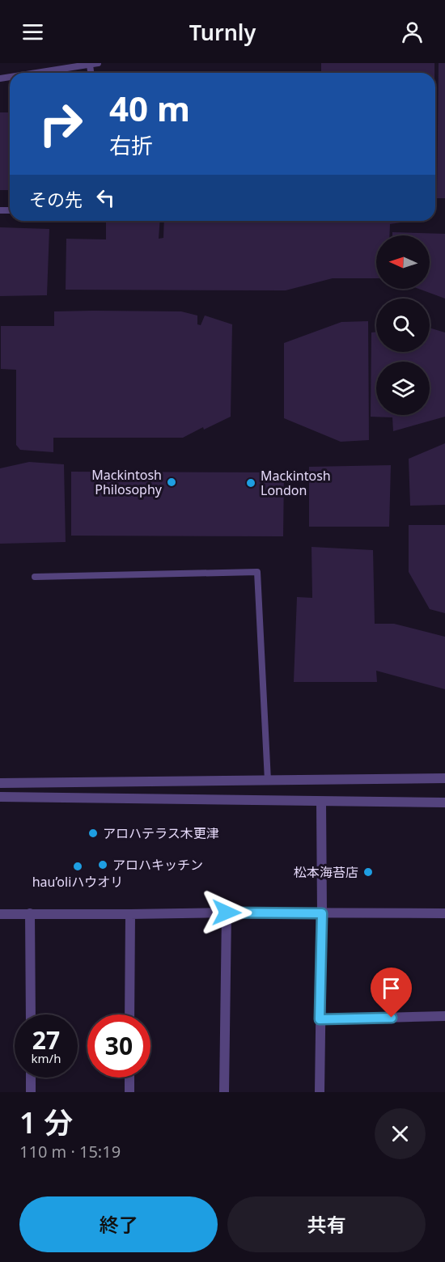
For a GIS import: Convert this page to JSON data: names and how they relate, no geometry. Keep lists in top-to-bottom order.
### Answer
{
  "places": [
    "Mackintosh Philosophy",
    "Mackintosh London",
    "アロハテラス木更津",
    "アロハキッチン",
    "hau’oliハウオリ",
    "松本海苔店"
  ],
  "north": "left",
  "page": {
    "header": "Turnly",
    "turn": ["40 m", "右折"],
    "then": "その先",
    "speed": "27 km/h",
    "limit": "30",
    "heading": ["1 分", "110 m · 15:19"],
    "buttons": ["終了", "共有"]
  }
}
